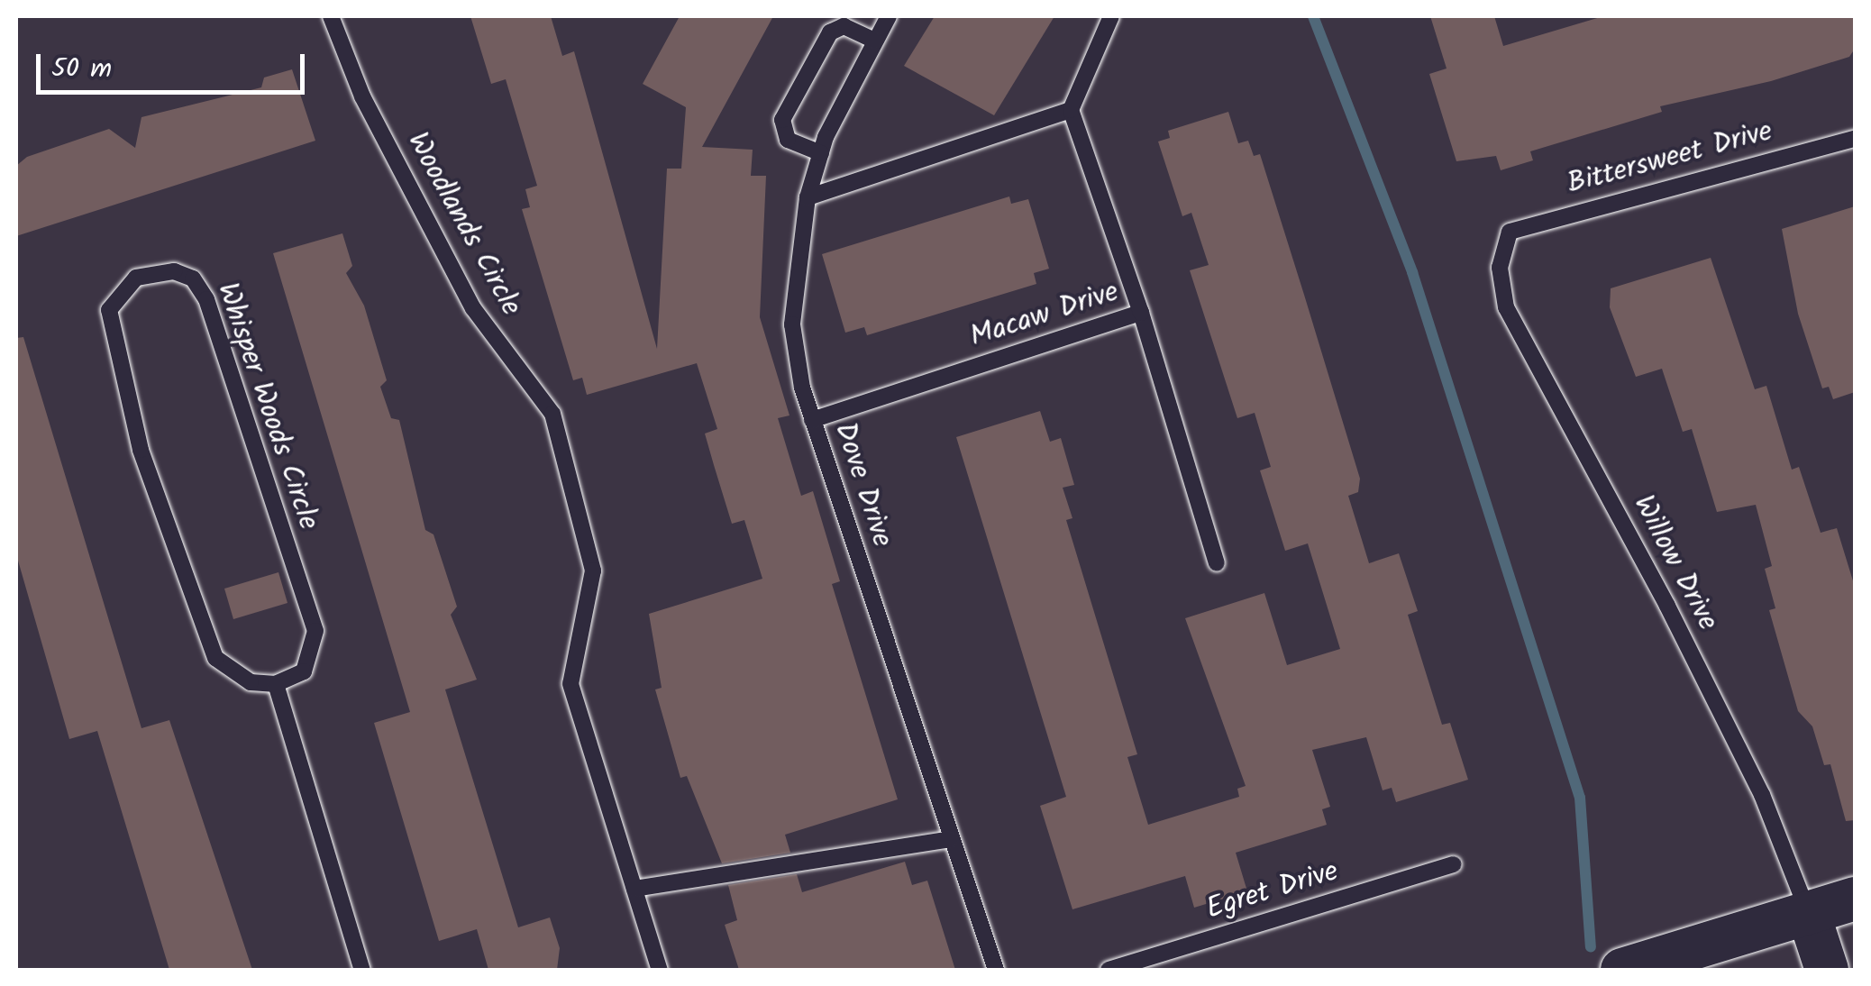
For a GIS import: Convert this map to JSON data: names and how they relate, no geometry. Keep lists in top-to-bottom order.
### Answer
{
  "streets": {
    "lane": [
      "Bittersweet Drive",
      "Woodlands Circle",
      "Macaw Drive",
      "Whisper Woods Circle",
      "Dove Drive",
      "Willow Drive",
      "Egret Drive"
    ]
  },
  "crossings": [
    ["Bittersweet Drive", "Willow Drive"],
    ["Macaw Drive", "Dove Drive"]
  ],
  "scale_bar": "50 m"
}
